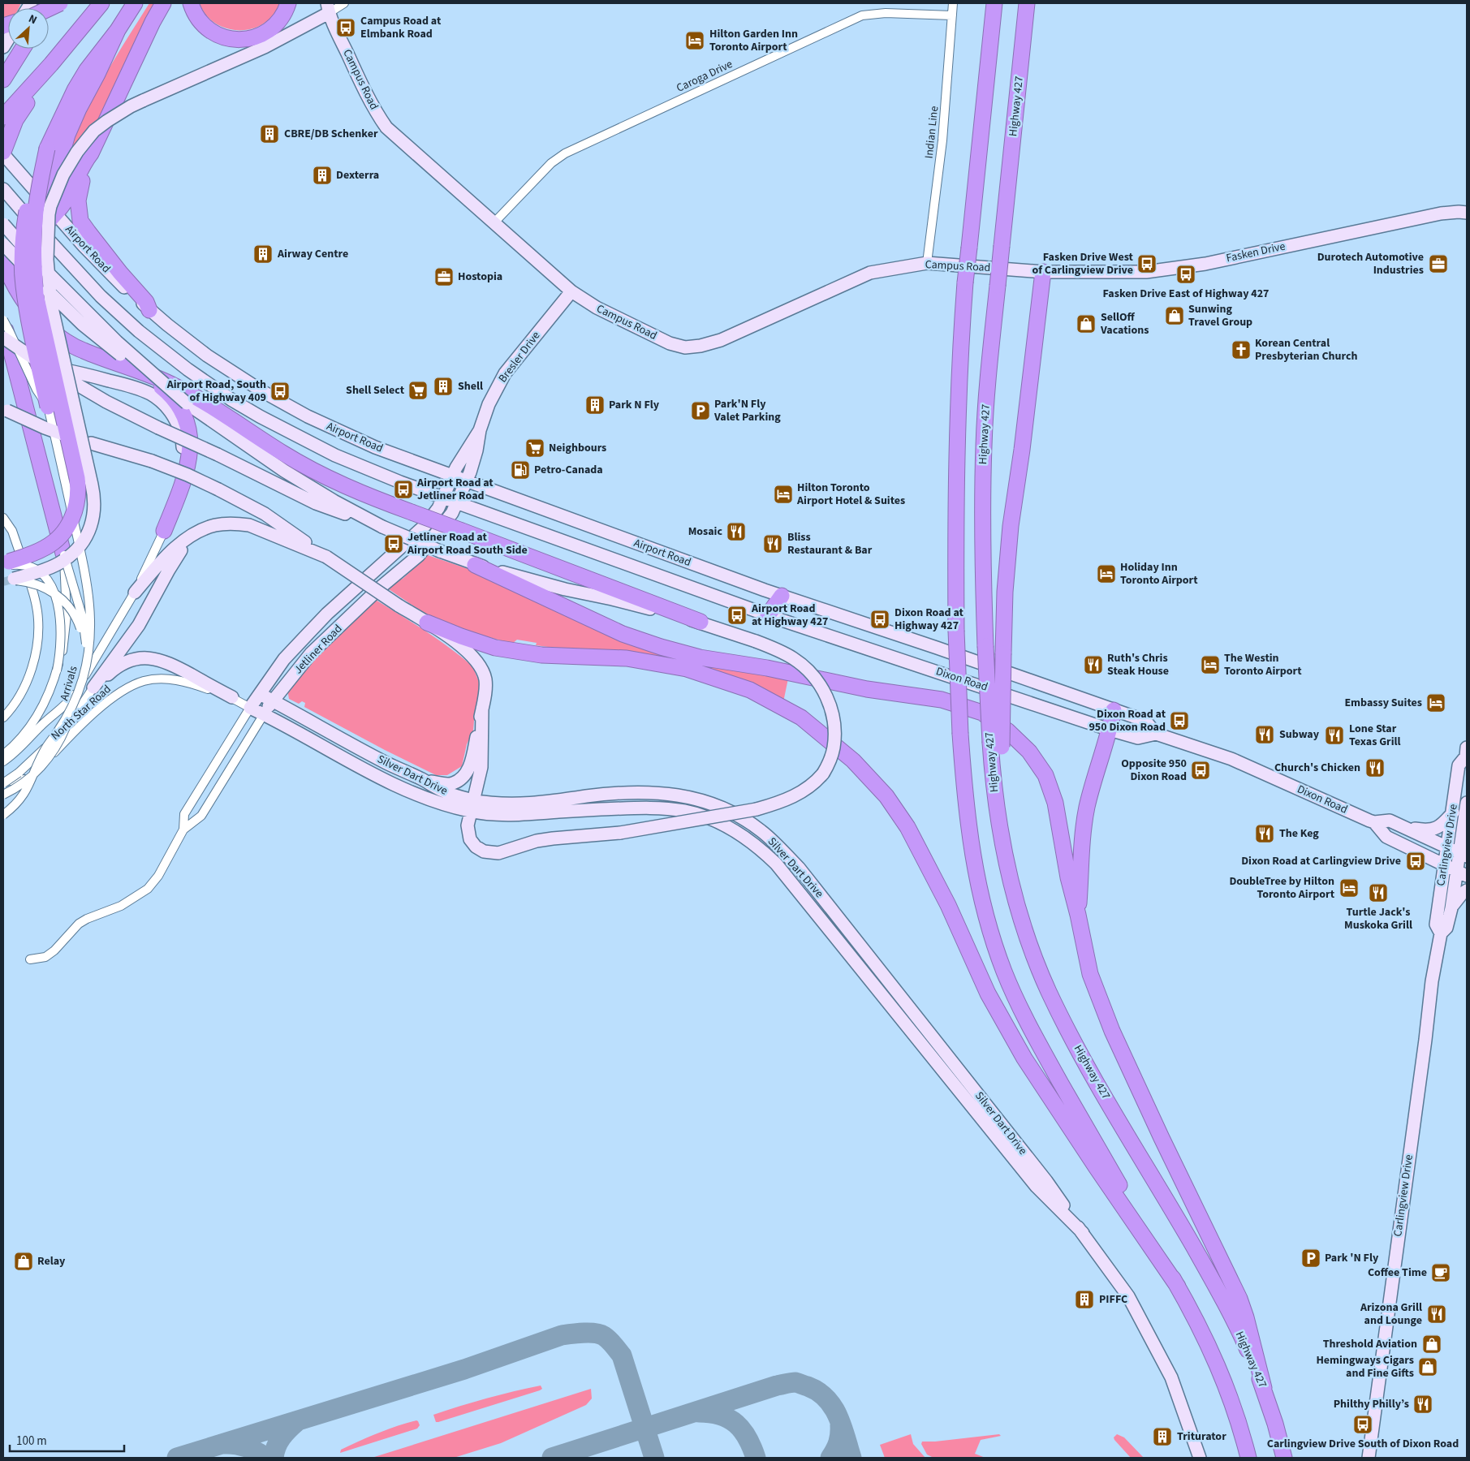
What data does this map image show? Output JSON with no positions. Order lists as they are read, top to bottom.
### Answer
{
  "streets": {
    "highway": ["Highway 427"],
    "street": [
      "Caroga Drive",
      "Campus Road",
      "Indian Line",
      "Airport Road",
      "Fasken Drive",
      "Bresler Drive",
      "Jetliner Road",
      "Dixon Road",
      "Arrivals",
      "North Star Road",
      "Silver Dart Drive",
      "Carlingview Drive"
    ]
  },
  "crossings": [
    ["Caroga Drive", "Campus Road"],
    ["Caroga Drive", "Indian Line"],
    ["Campus Road", "Indian Line"],
    ["Campus Road", "Fasken Drive"],
    ["Campus Road", "Bresler Drive"],
    ["Airport Road", "Bresler Drive"],
    ["Airport Road", "Jetliner Road"],
    ["Airport Road", "Dixon Road"],
    ["Bresler Drive", "Jetliner Road"],
    ["Jetliner Road", "North Star Road"],
    ["Jetliner Road", "Silver Dart Drive"],
    ["Dixon Road", "Carlingview Drive"],
    ["Arrivals", "North Star Road"],
    ["North Star Road", "Silver Dart Drive"]
  ],
  "places": {
    "bus stop": [
      "Campus Road at Elmbank Road",
      "Fasken Drive West of Carlingview Drive",
      "Fasken Drive East of Highway 427",
      "Airport Road, South of Highway 409",
      "Airport Road at Jetliner Road",
      "Jetliner Road at Airport Road South Side",
      "Airport Road at Highway 427",
      "Dixon Road at Highway 427",
      "Dixon Road at 950 Dixon Road",
      "Opposite 950 Dixon Road",
      "Dixon Road at Carlingview Drive",
      "Carlingview Drive South of Dixon Road"
    ],
    "hotel": [
      "Hilton Garden Inn Toronto Airport",
      "Hilton Toronto Airport Hotel & Suites",
      "Holiday Inn Toronto Airport",
      "The Westin Toronto Airport",
      "Embassy Suites",
      "DoubleTree by Hilton Toronto Airport"
    ],
    "building": [
      "CBRE/DB Schenker",
      "Dexterra",
      "Airway Centre",
      "Shell",
      "Park N Fly",
      "PIFFC",
      "Triturator"
    ],
    "office": ["Durotech Automotive Industries", "Hostopia"],
    "shop": [
      "Sunwing Travel Group",
      "SellOff Vacations",
      "Relay",
      "Threshold Aviation",
      "Hemingways Cigars and Fine Gifts"
    ],
    "church": ["Korean Central Presbyterian Church"],
    "supermarket": ["Shell Select", "Neighbours"],
    "parking": ["Park'N Fly Valet Parking", "Park 'N Fly"],
    "fuel station": ["Petro-Canada"],
    "restaurant": [
      "Mosaic",
      "Bliss Restaurant & Bar",
      "Ruth's Chris Steak House",
      "Subway",
      "Lone Star Texas Grill",
      "Church's Chicken",
      "The Keg",
      "Turtle Jack's Muskoka Grill",
      "Arizona Grill and Lounge",
      "Philthy Philly’s"
    ],
    "cafe": ["Coffee Time"]
  },
  "scale_bar": "100 m",
  "north": "top right"
}
